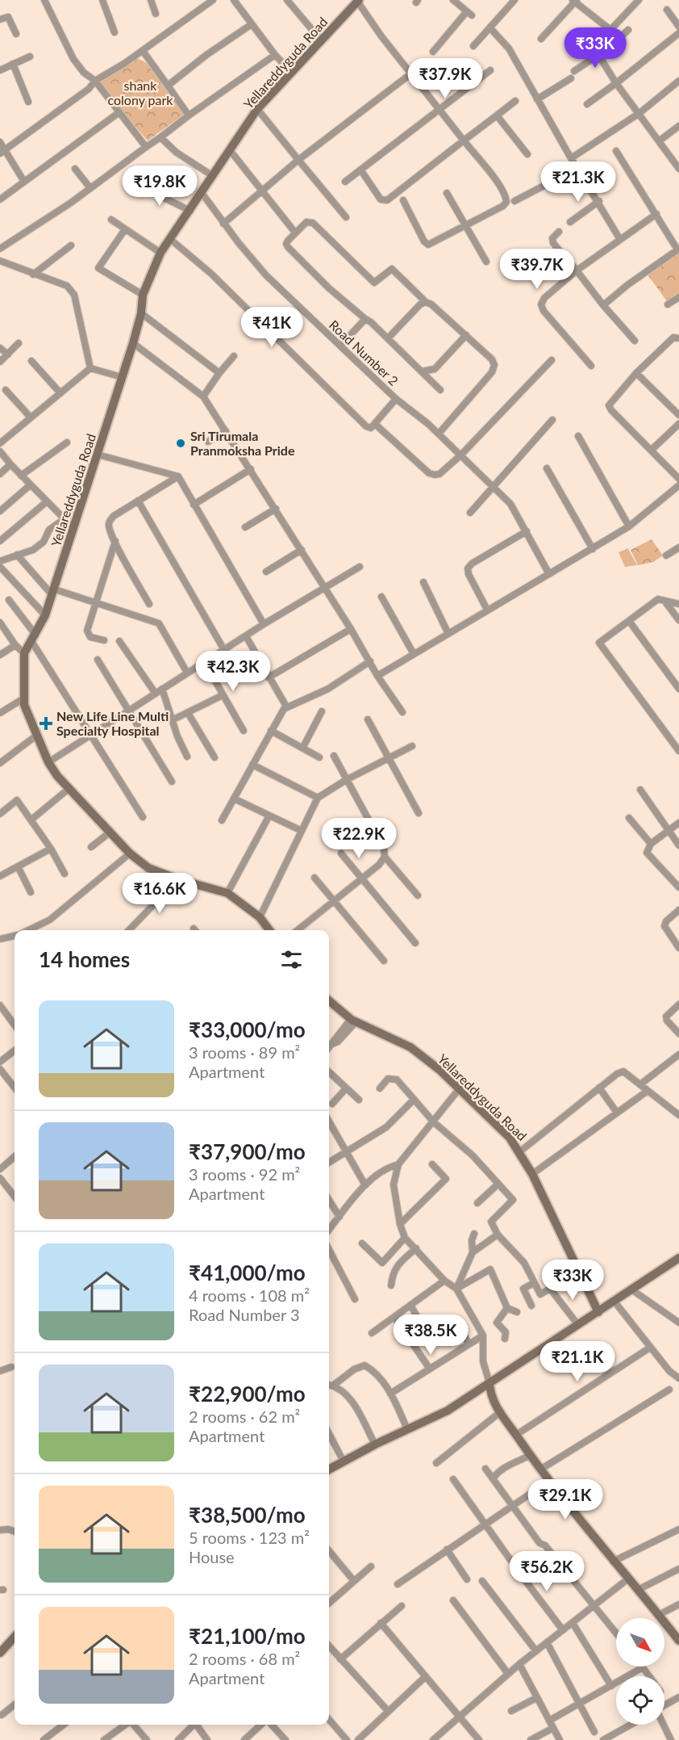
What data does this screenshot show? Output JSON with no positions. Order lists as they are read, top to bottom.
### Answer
{
  "streets": {
    "street": ["Yellareddyguda Road", "Road Number 2"]
  },
  "crossings": [
    ["Yellareddyguda Road", "Road Number 2"]
  ],
  "parks": ["shank colony park"],
  "places": {
    "other": ["Sri Tirumala Pranmoksha Pride"],
    "health": ["New Life Line Multi Specialty Hospital"]
  },
  "north": "bottom right",
  "page": {
    "price": [
      "₹33K",
      "₹37.9K",
      "₹21.3K",
      "₹19.8K",
      "₹39.7K",
      "₹41K",
      "₹42.3K",
      "₹22.9K",
      "₹16.6K",
      "₹33K",
      "₹38.5K",
      "₹21.1K",
      "₹29.1K",
      "₹56.2K"
    ],
    "heading": "14 homes",
    "list": [
      {
        "name": "₹33,000/mo",
        "note": "3 rooms · 89 m² · Apartment"
      },
      {
        "name": "₹37,900/mo",
        "note": "3 rooms · 92 m² · Apartment"
      },
      {
        "name": "₹41,000/mo",
        "note": "4 rooms · 108 m² · Road Number 3"
      },
      {
        "name": "₹22,900/mo",
        "note": "2 rooms · 62 m² · Apartment"
      },
      {
        "name": "₹38,500/mo",
        "note": "5 rooms · 123 m² · House"
      },
      {
        "name": "₹21,100/mo",
        "note": "2 rooms · 68 m² · Apartment"
      }
    ]
  }
}
